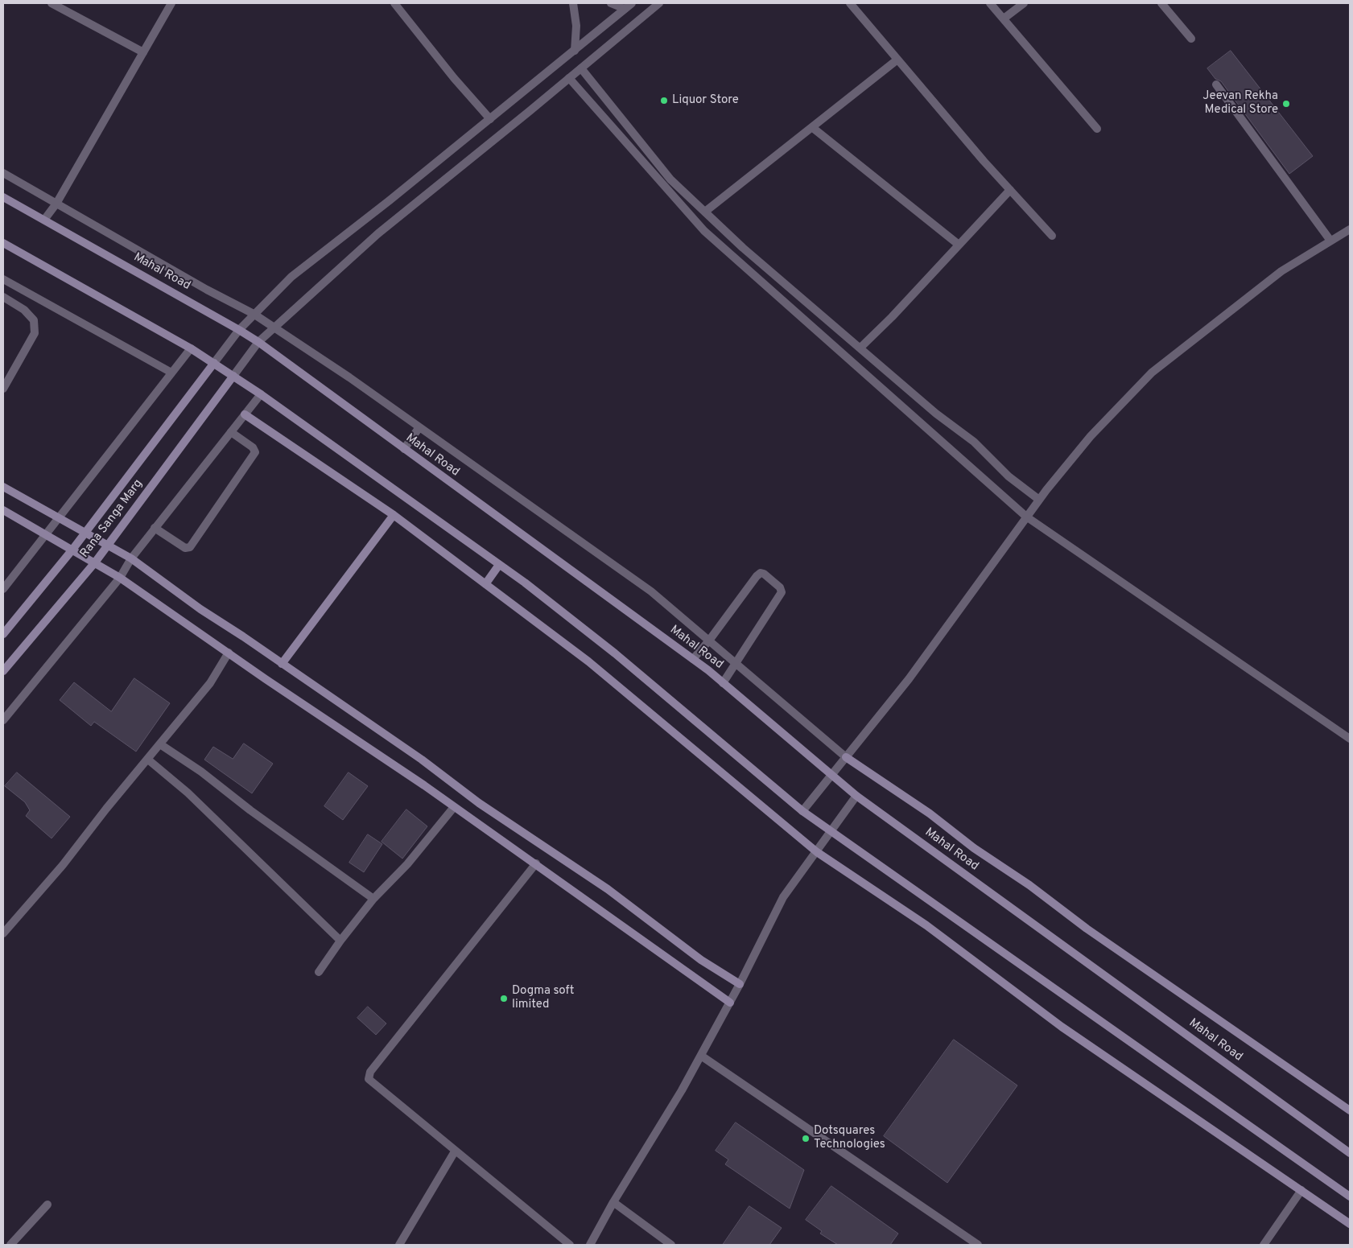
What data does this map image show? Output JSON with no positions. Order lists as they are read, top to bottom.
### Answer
{
  "streets": {
    "main road": ["Mahal Road", "Rana Sanga Marg"]
  },
  "places": [
    "Liquor Store",
    "Jeevan Rekha Medical Store",
    "Dogma soft limited",
    "Dotsquares Technologies"
  ]
}
